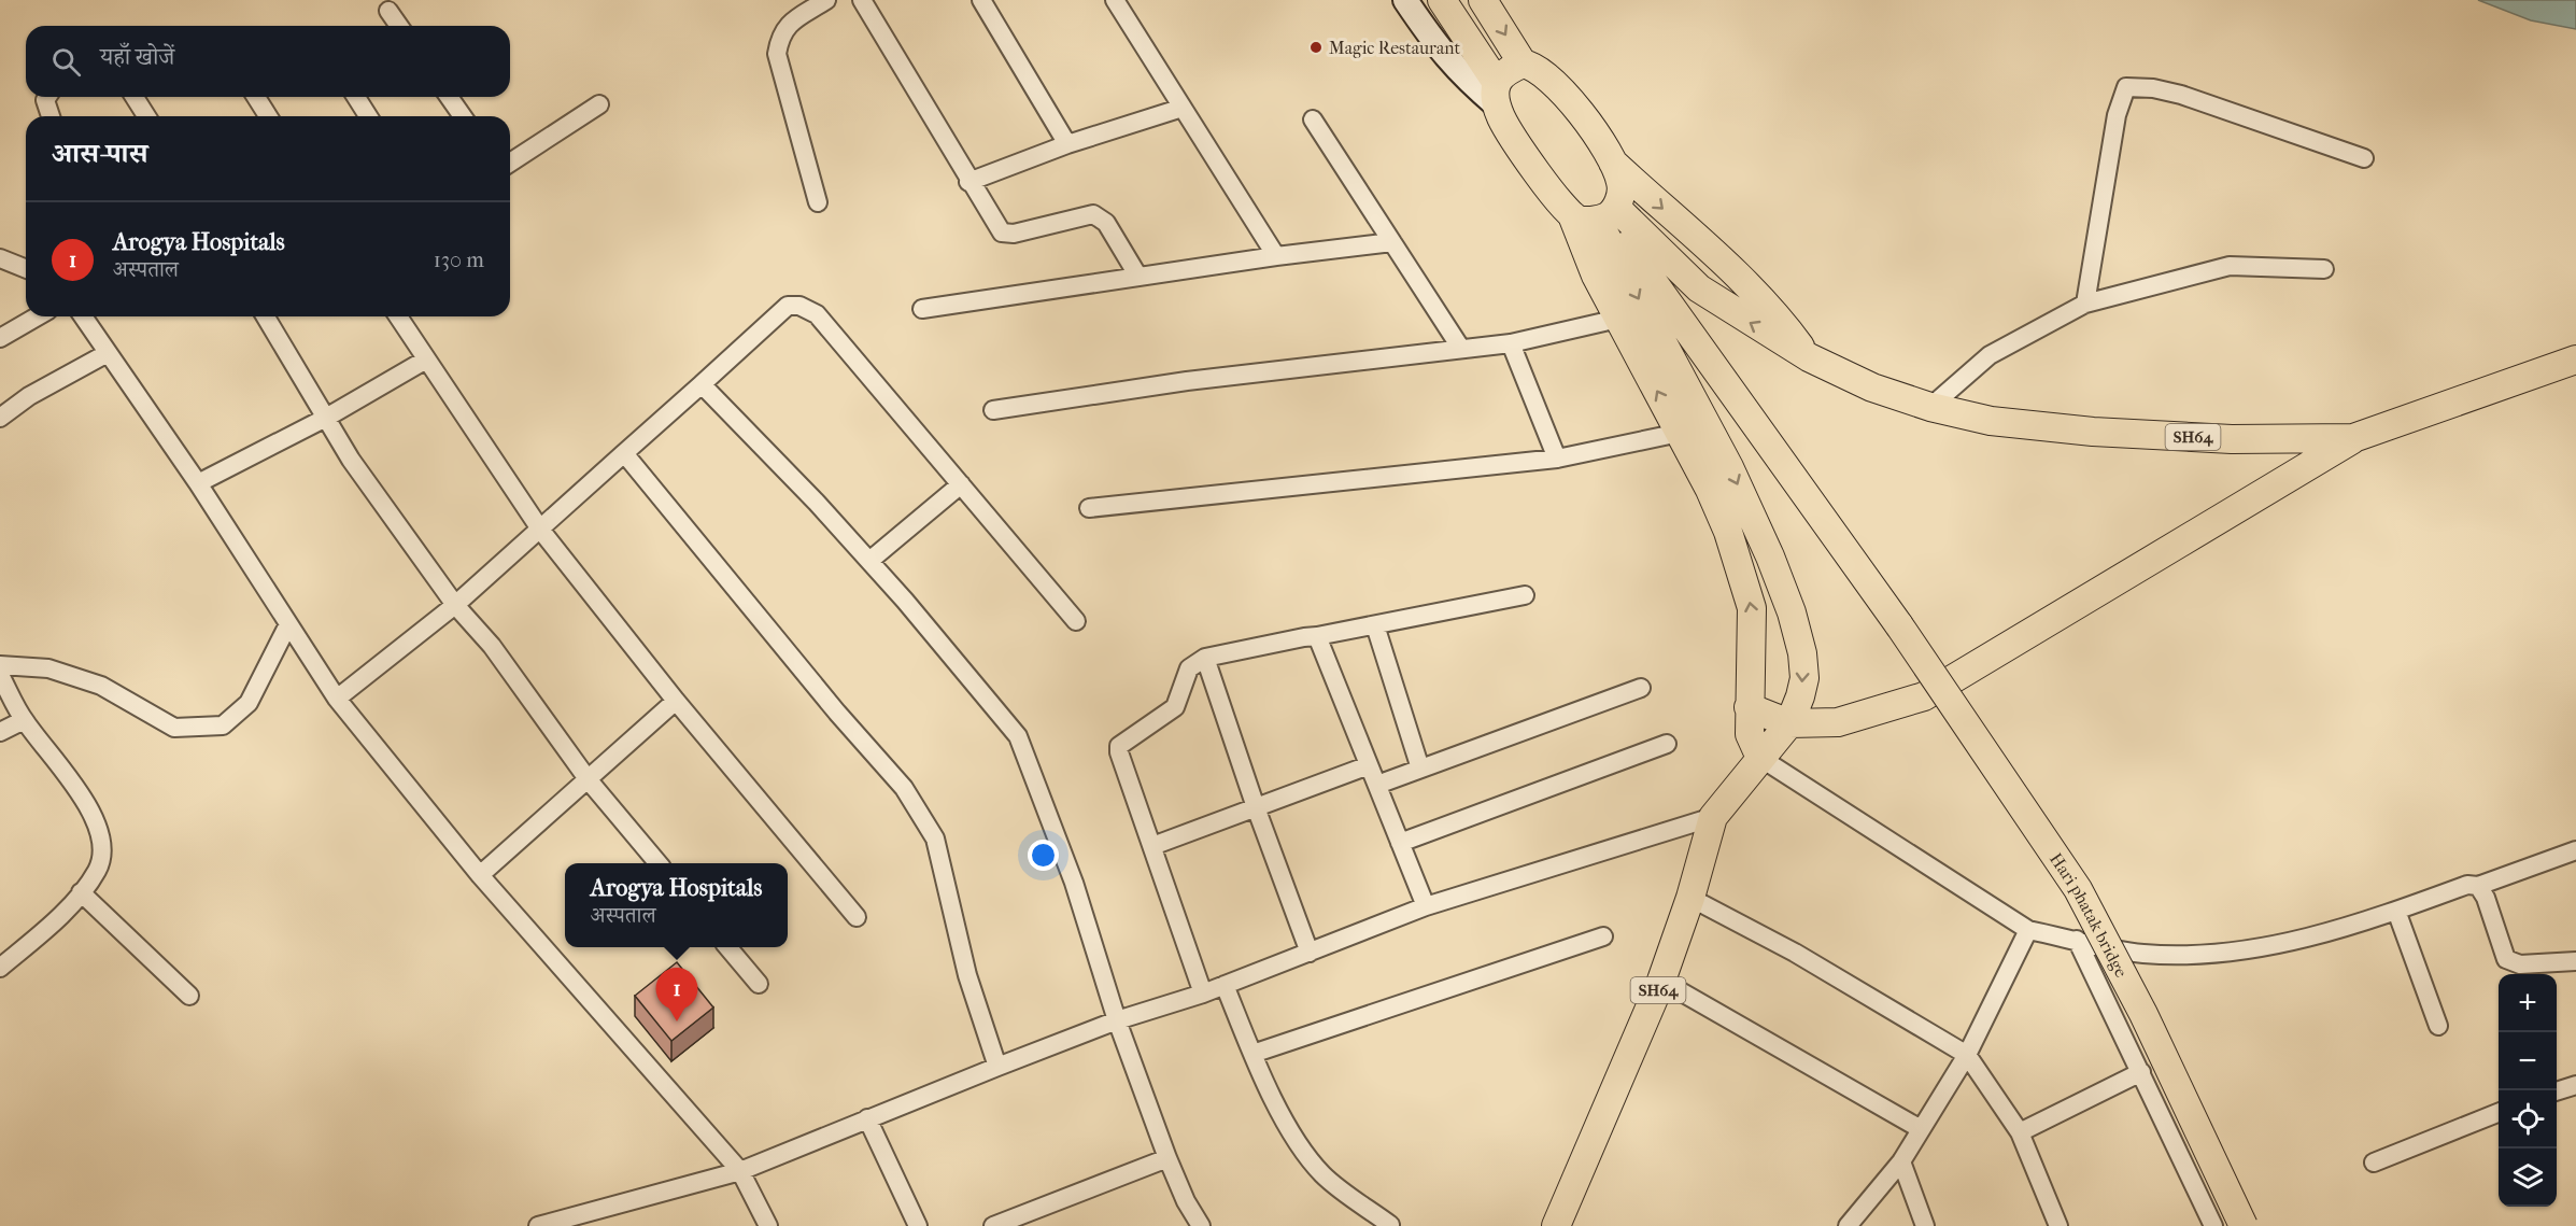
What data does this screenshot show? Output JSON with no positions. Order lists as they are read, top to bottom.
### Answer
{
  "streets": {
    "main road": ["SH64", "Hari phatak bridge"]
  },
  "crossings": [
    ["SH64", "Hari phatak bridge"]
  ],
  "places": ["Magic Restaurant"],
  "page": {
    "search": "यहाँ खोजें",
    "heading": "आस-पास",
    "list": [
      {
        "mark": "1",
        "name": "Arogya Hospitals",
        "note": "अस्पताल",
        "value": "130 m"
      }
    ],
    "popup": ["Arogya Hospitals", "अस्पताल"],
    "pins": "1",
    "map_buttons": ["+", "−"]
  }
}
